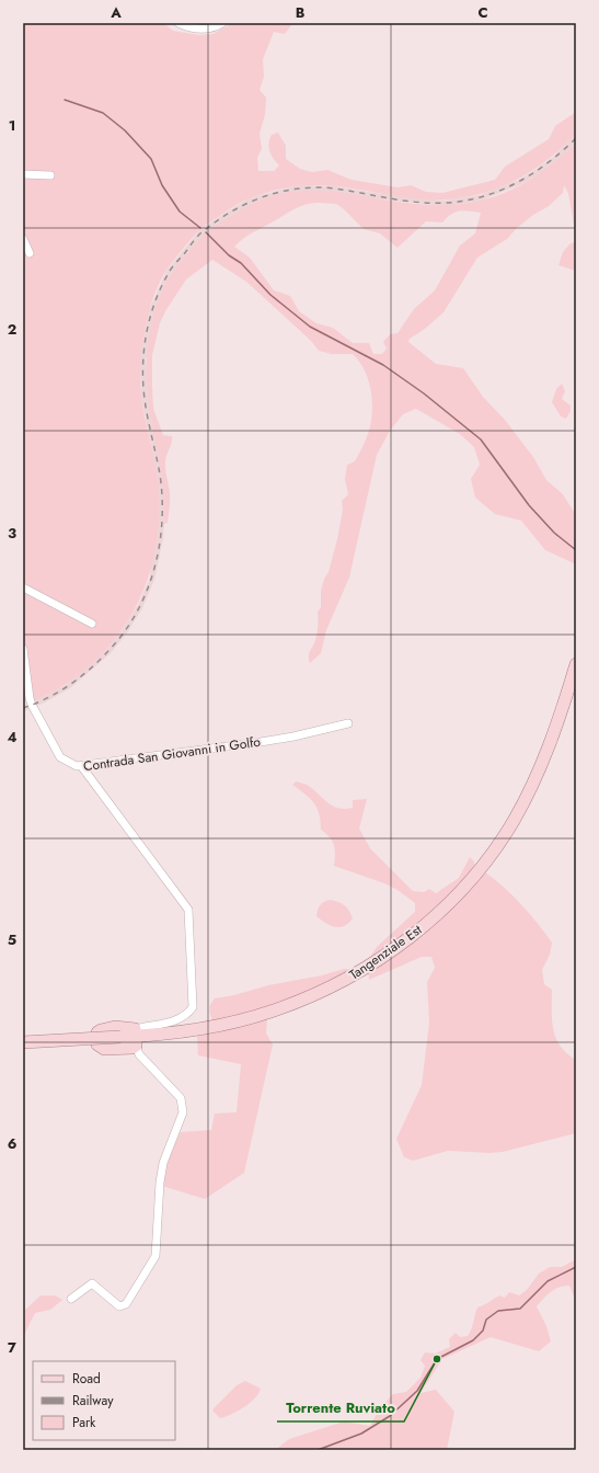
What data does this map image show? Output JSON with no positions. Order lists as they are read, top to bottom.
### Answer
{
  "streets": {
    "main road": ["Tangenziale Est"],
    "street": ["Contrada San Giovanni in Golfo"]
  },
  "places": ["Torrente Ruviato"],
  "legend": ["Road", "Railway", "Park"],
  "grid": {
    "columns": ["A", "B", "C"],
    "rows": [
      "1",
      "2",
      "3",
      "4",
      "5",
      "6",
      "7"
    ]
  }
}
